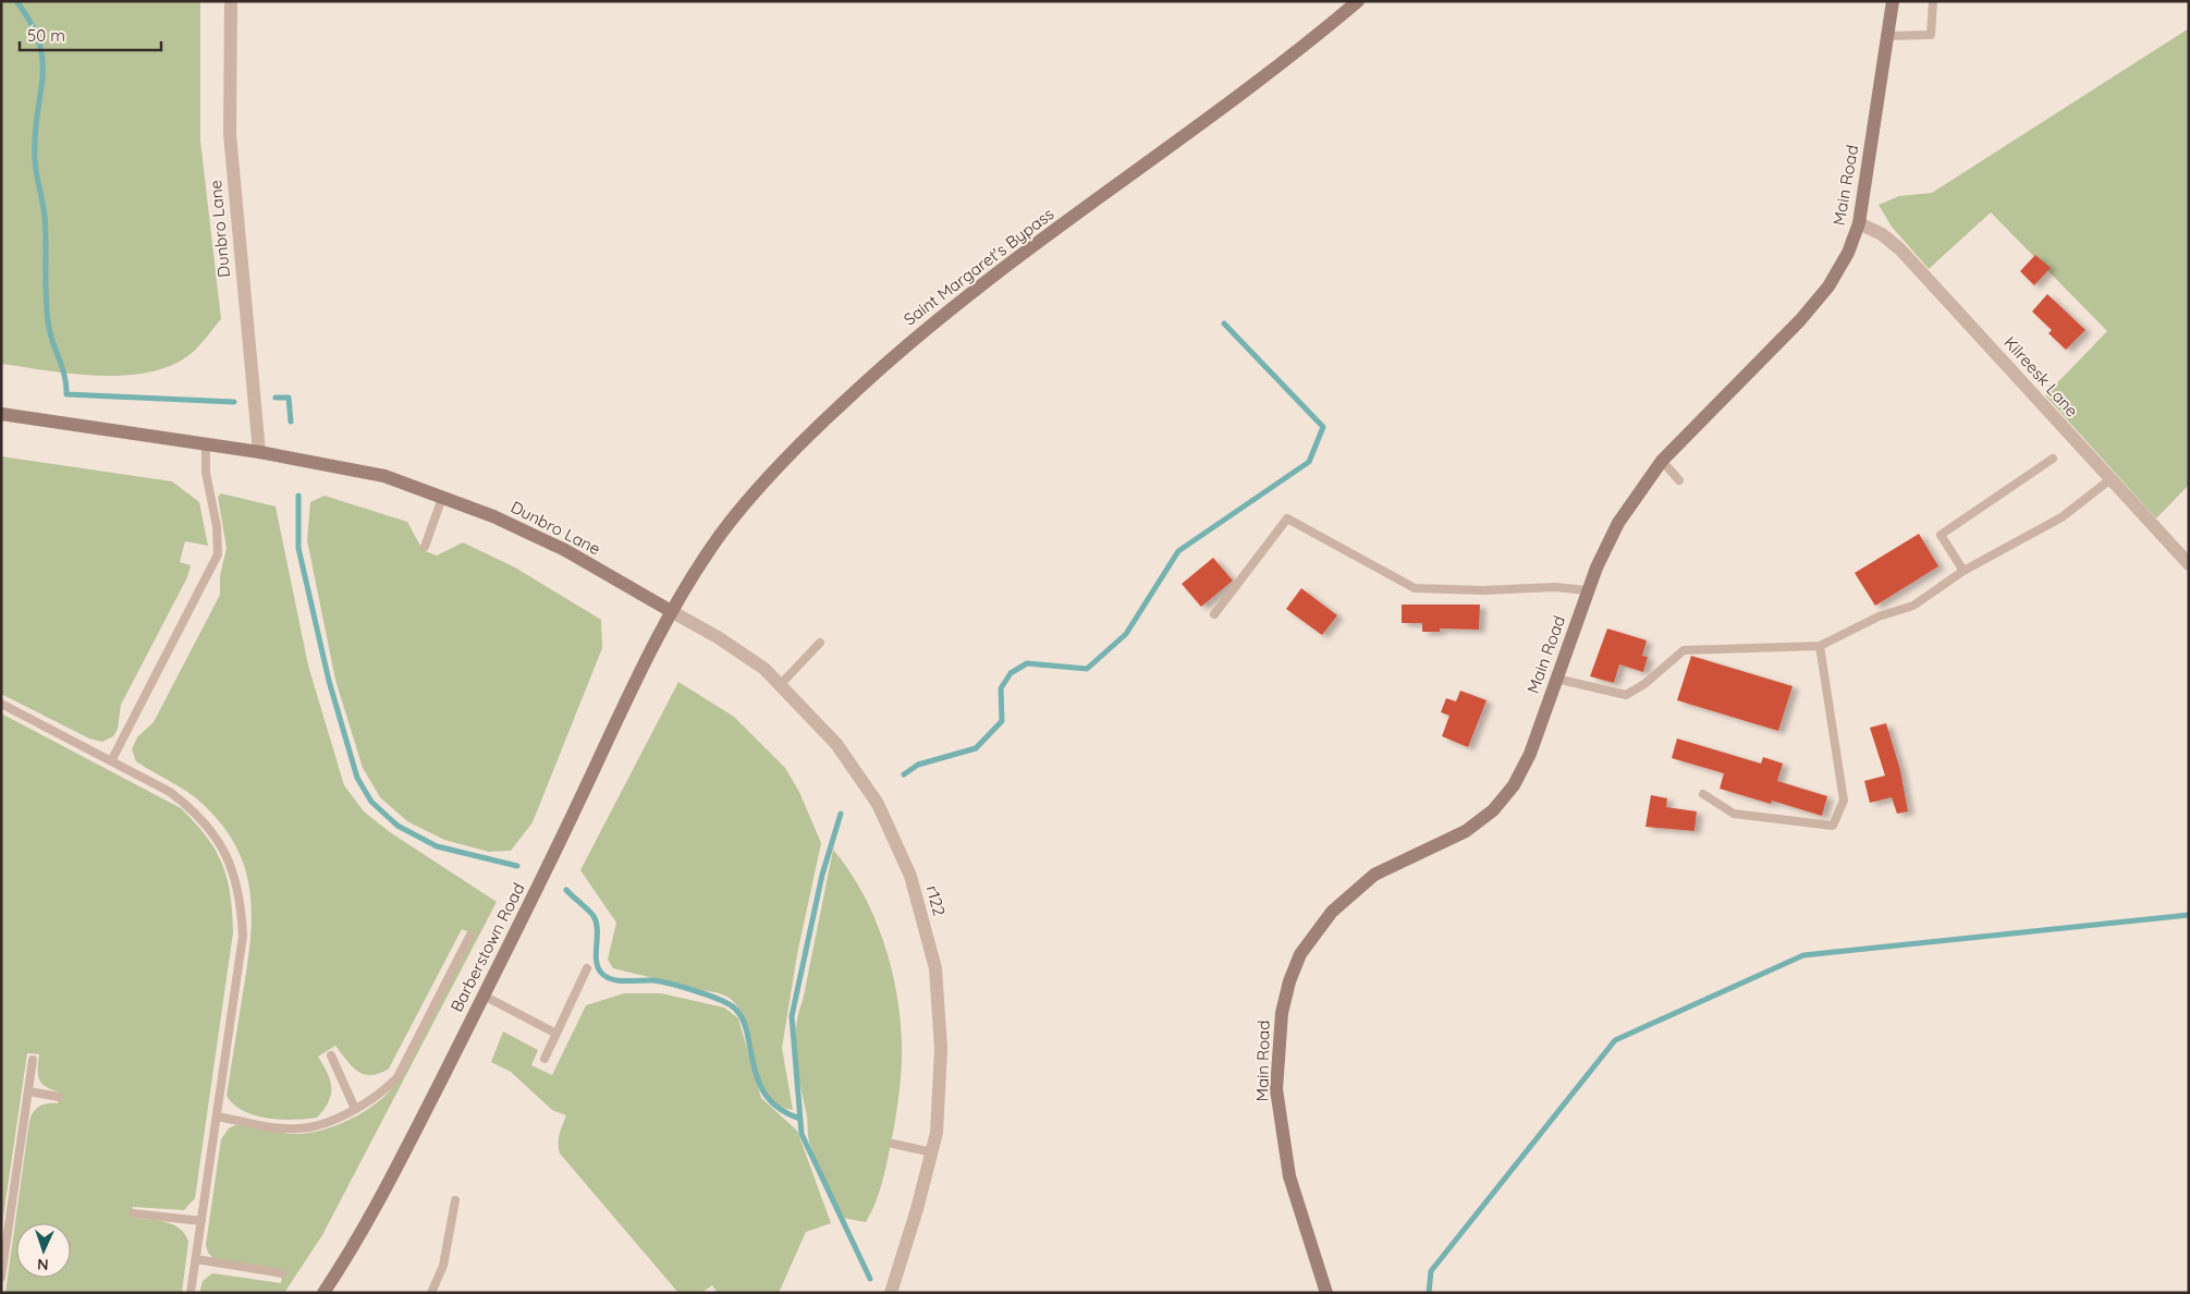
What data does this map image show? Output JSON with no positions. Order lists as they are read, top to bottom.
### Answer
{
  "streets": {
    "main road": [
      "Main Road",
      "Dunbro Lane",
      "Saint Margaret's Bypass",
      "Barberstown Road"
    ],
    "street": ["Kilreesk Lane", "r122"]
  },
  "crossings": [
    ["Main Road", "Kilreesk Lane"],
    ["Dunbro Lane", "Saint Margaret's Bypass"],
    ["Dunbro Lane", "r122"],
    ["Dunbro Lane", "Barberstown Road"],
    ["Saint Margaret's Bypass", "r122"],
    ["Saint Margaret's Bypass", "Barberstown Road"],
    ["r122", "Barberstown Road"]
  ],
  "scale_bar": "50 m",
  "north": "bottom"
}
